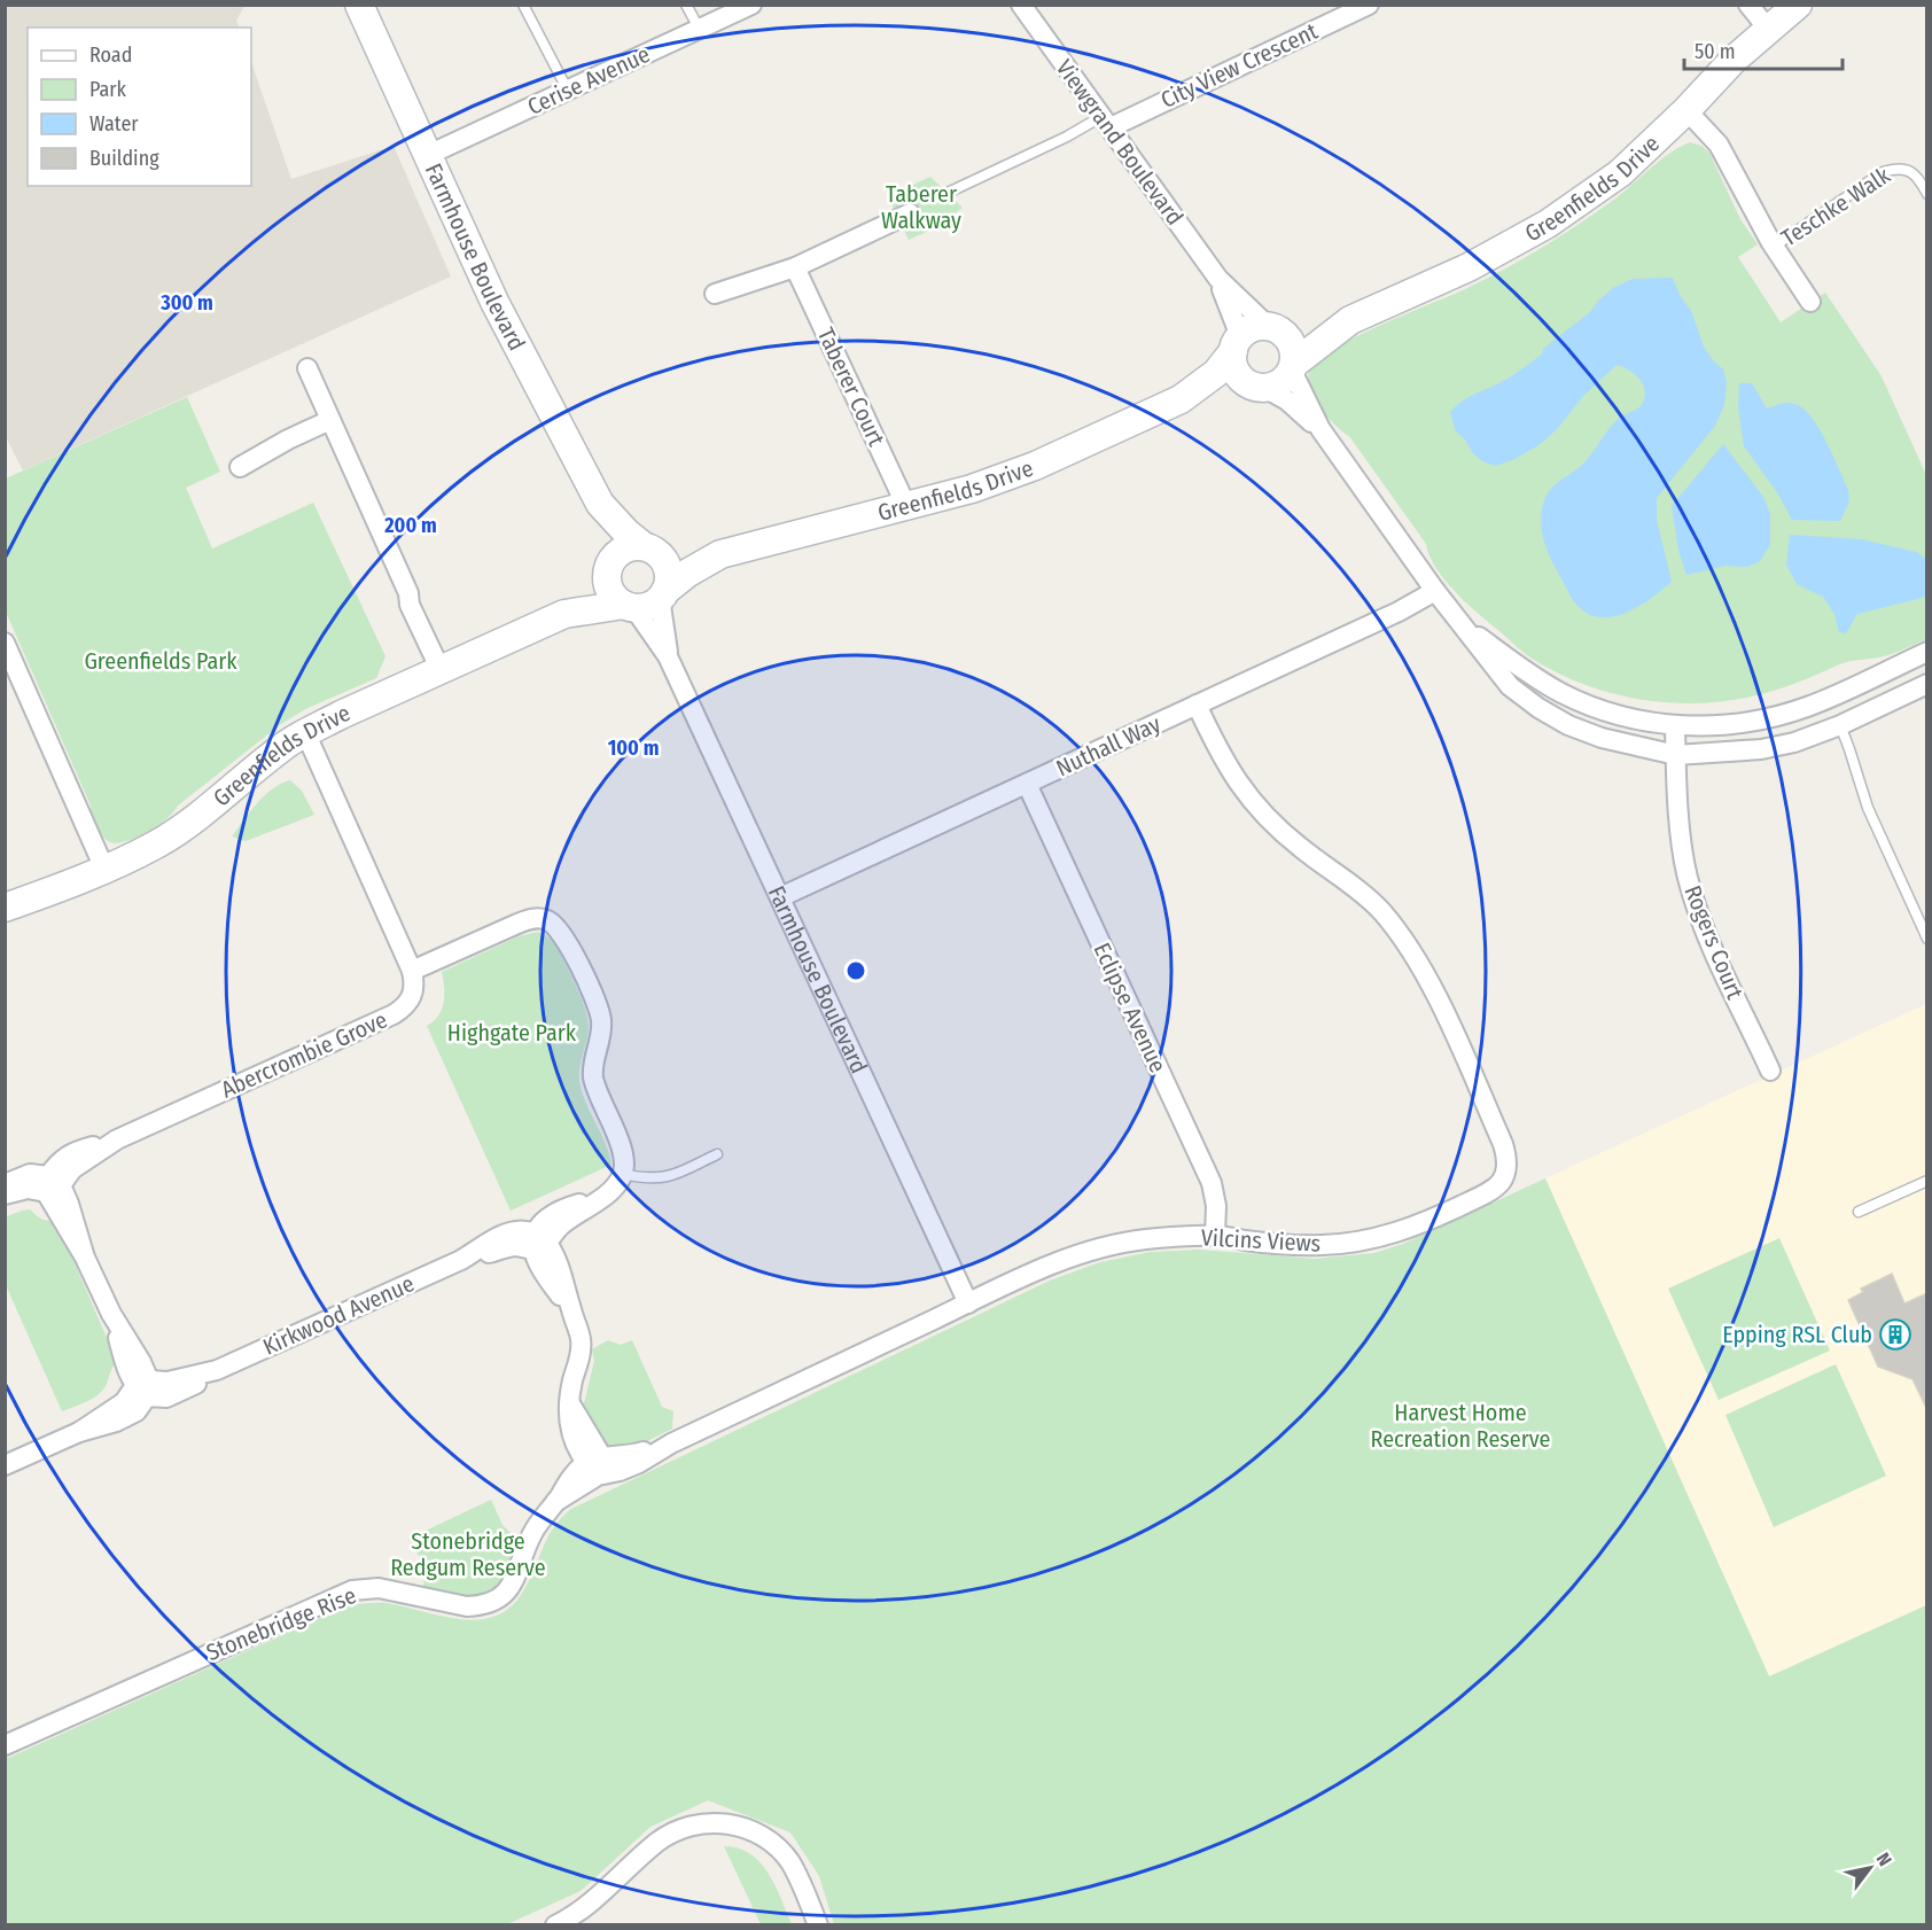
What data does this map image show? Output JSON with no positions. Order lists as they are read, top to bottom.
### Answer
{
  "streets": {
    "street": [
      "City View Crescent",
      "Cerise Avenue",
      "Viewgrand Boulevard",
      "Greenfields Drive",
      "Teschke Walk",
      "Farmhouse Boulevard",
      "Taberer Court",
      "Nuthall Way",
      "Rogers Court",
      "Eclipse Avenue",
      "Abercrombie Grove",
      "Vilcins Views",
      "Kirkwood Avenue",
      "Stonebridge Rise"
    ]
  },
  "crossings": [
    ["City View Crescent", "Viewgrand Boulevard"],
    ["Cerise Avenue", "Farmhouse Boulevard"],
    ["Viewgrand Boulevard", "Greenfields Drive"],
    ["Greenfields Drive", "Teschke Walk"],
    ["Greenfields Drive", "Farmhouse Boulevard"],
    ["Greenfields Drive", "Taberer Court"],
    ["Farmhouse Boulevard", "Nuthall Way"],
    ["Farmhouse Boulevard", "Vilcins Views"],
    ["Nuthall Way", "Eclipse Avenue"],
    ["Nuthall Way", "Vilcins Views"],
    ["Eclipse Avenue", "Vilcins Views"],
    ["Vilcins Views", "Stonebridge Rise"]
  ],
  "parks": [
    "Taberer Walkway",
    "Greenfields Park",
    "Highgate Park",
    "Harvest Home Recreation Reserve",
    "Stonebridge Redgum Reserve"
  ],
  "places": {
    "building": ["Epping RSL Club"]
  },
  "legend": [
    "Road",
    "Park",
    "Water",
    "Building"
  ],
  "scale_bar": "50 m",
  "north": "top right",
  "rings": ["300 m", "200 m", "100 m"]
}
